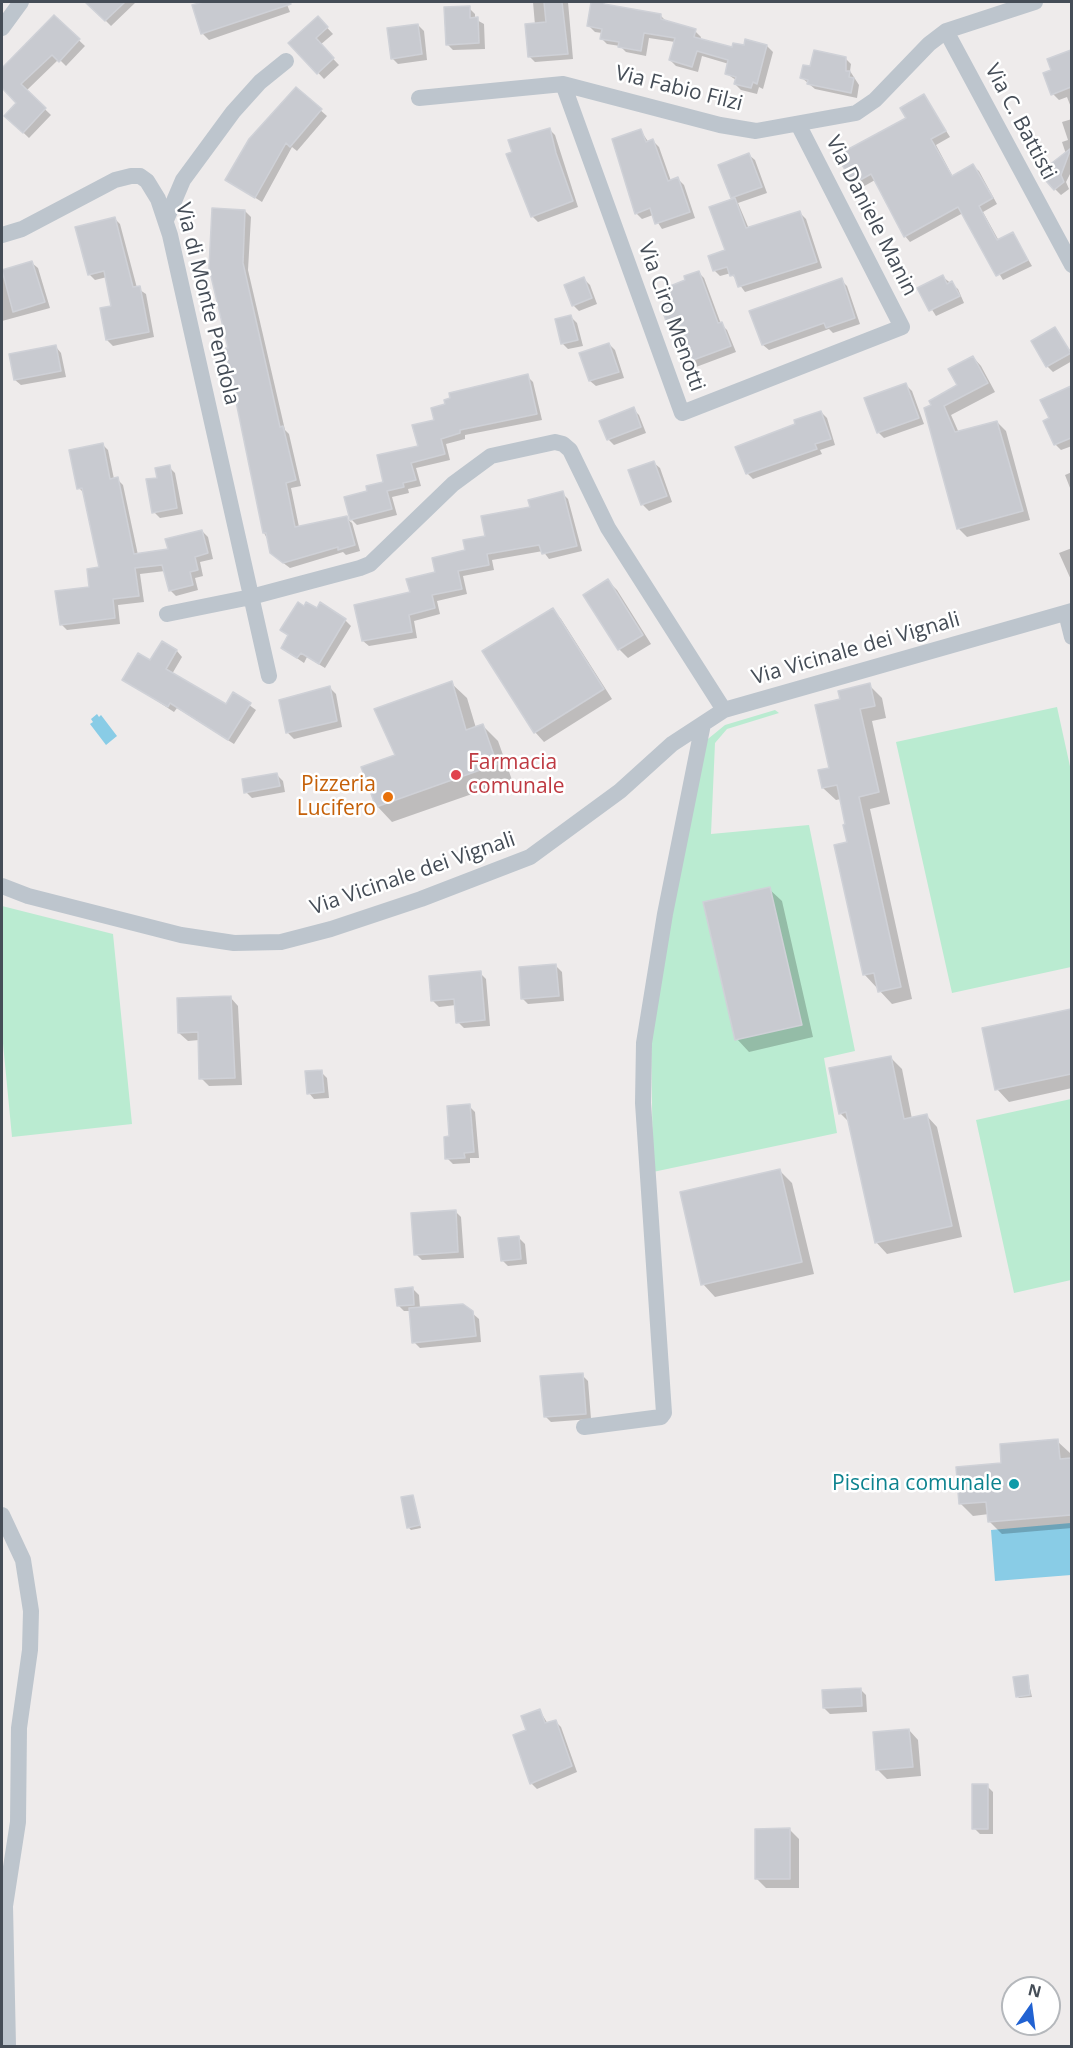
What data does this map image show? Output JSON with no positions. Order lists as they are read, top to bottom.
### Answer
{
  "streets": {
    "street": [
      "Via Fabio Filzi",
      "Via C. Battisti",
      "Via Daniele Manin",
      "Via di Monte Pendola",
      "Via Ciro Menotti",
      "Via Vicinale dei Vignali"
    ]
  },
  "crossings": [
    ["Via Fabio Filzi", "Via C. Battisti"],
    ["Via Fabio Filzi", "Via Daniele Manin"],
    ["Via Fabio Filzi", "Via Ciro Menotti"],
    ["Via Daniele Manin", "Via Ciro Menotti"]
  ],
  "places": ["Farmacia comunale", "Pizzeria Lucifero", "Piscina comunale"],
  "north": "top"
}
